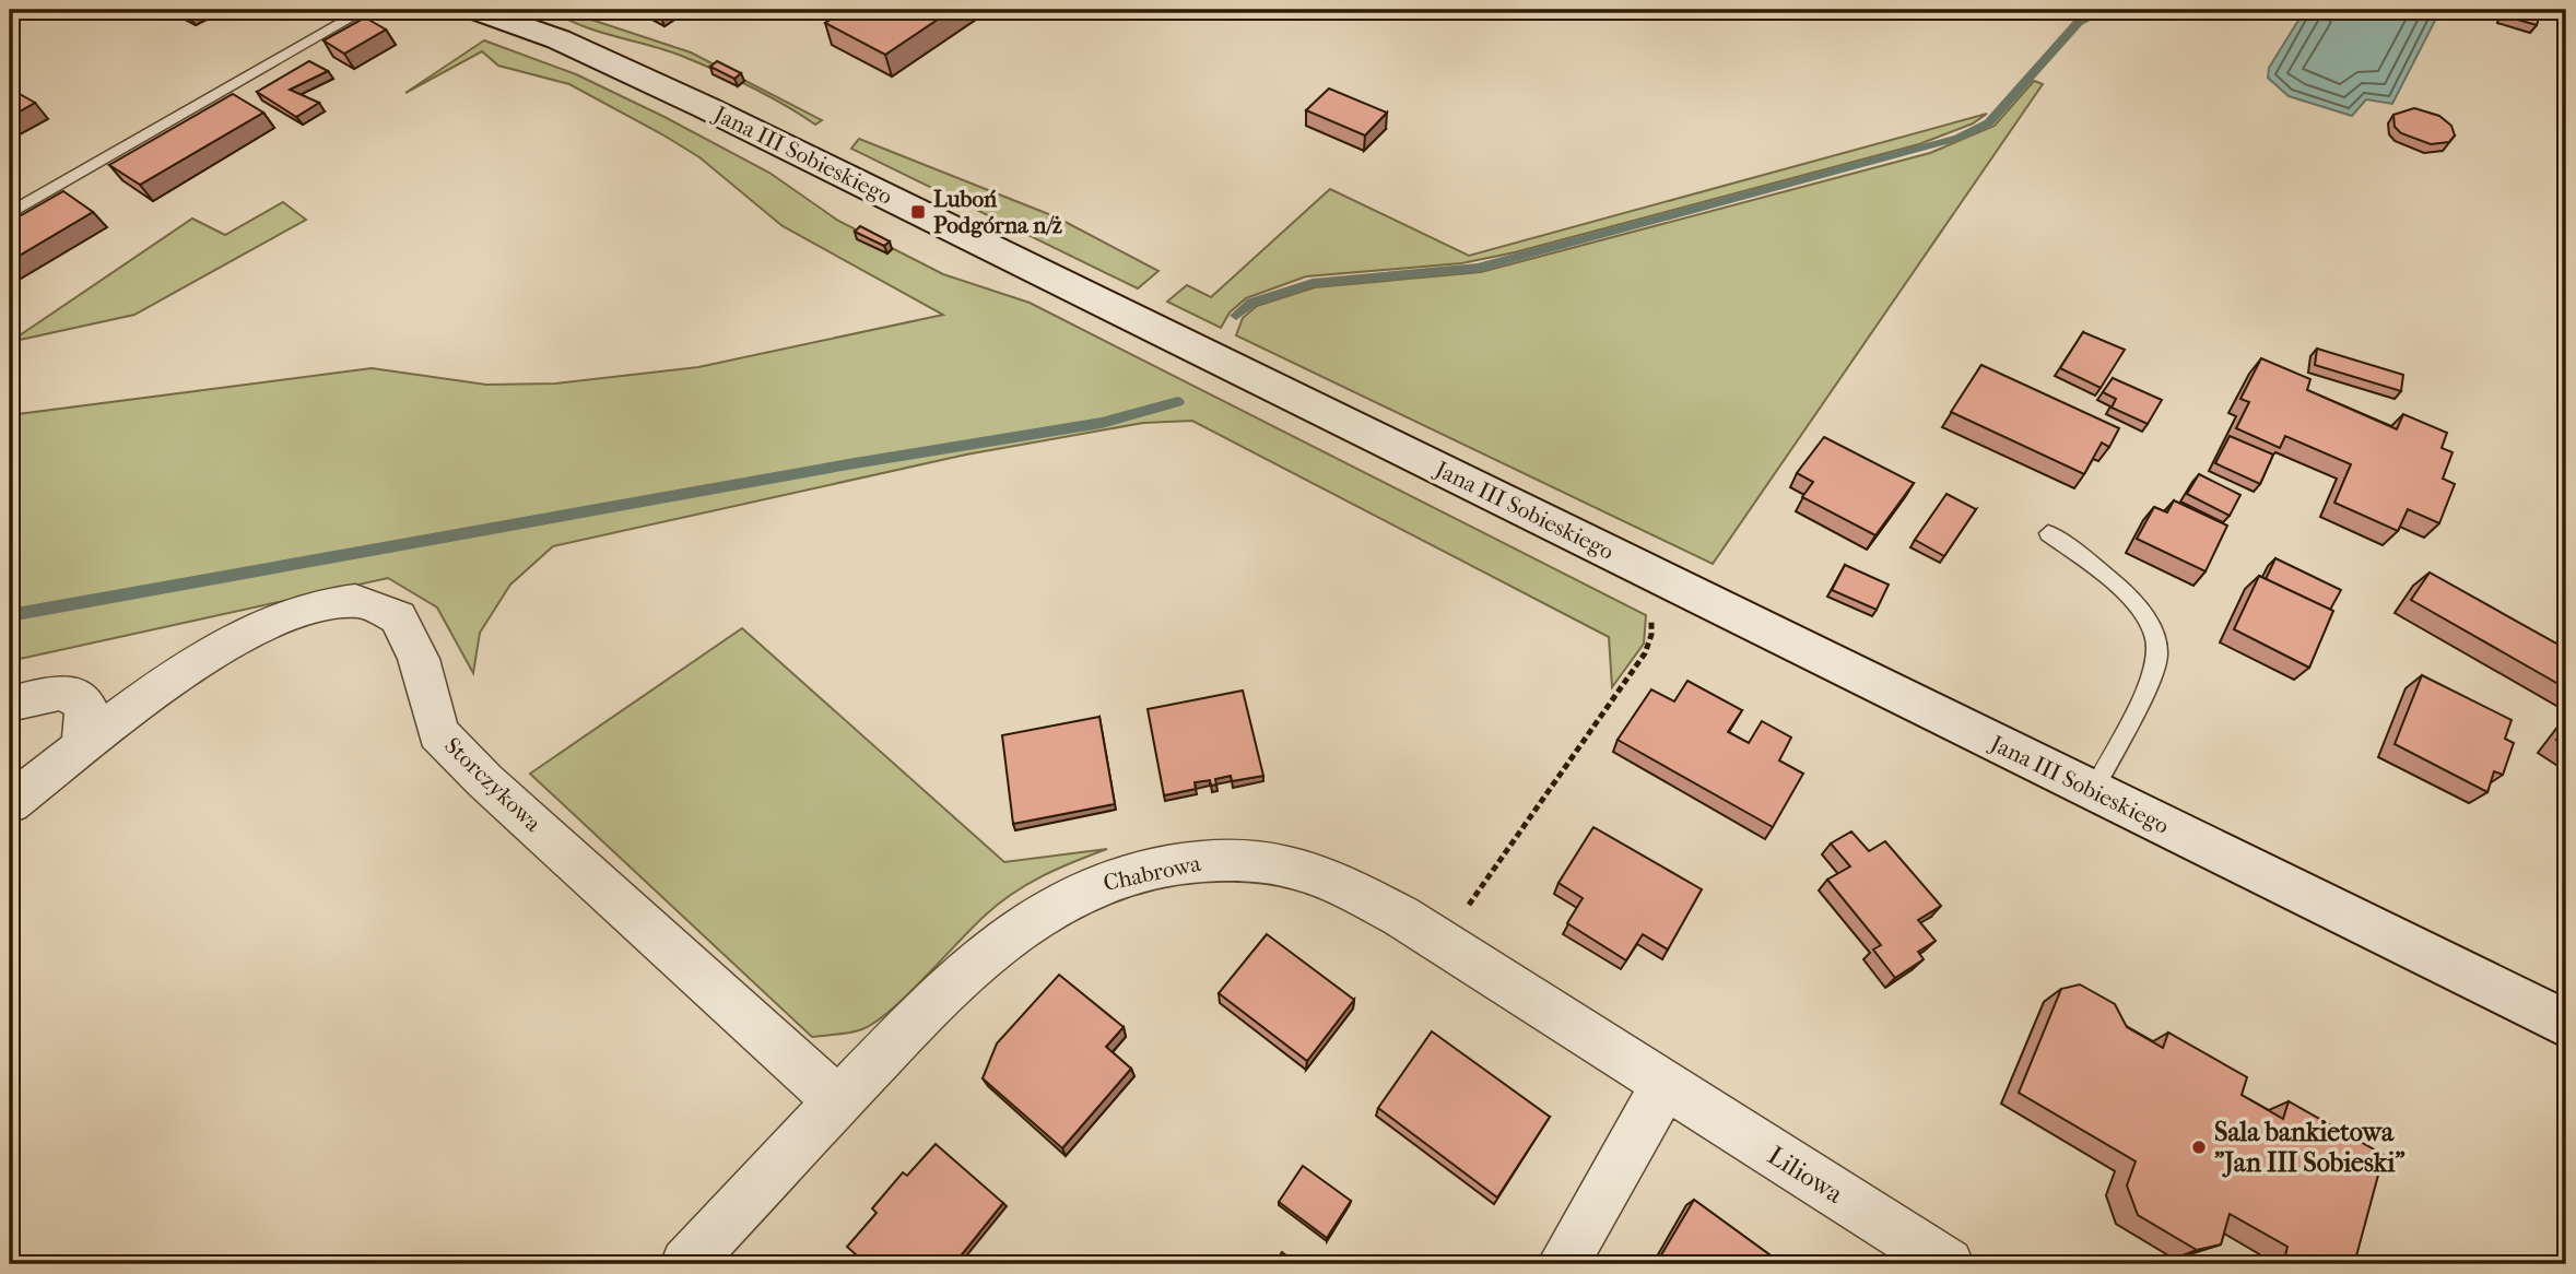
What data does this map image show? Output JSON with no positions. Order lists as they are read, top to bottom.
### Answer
{
  "streets": {
    "street": [
      "Jana III Sobieskiego",
      "Storczykowa",
      "Chabrowa",
      "Liliowa"
    ]
  },
  "crossings": [
    ["Storczykowa", "Chabrowa"],
    ["Chabrowa", "Liliowa"]
  ],
  "places": {
    "transit": ["Luboń Podgórna n/ż"],
    "other": ["Sala bankietowa \"Jan III Sobieski\""]
  }
}
